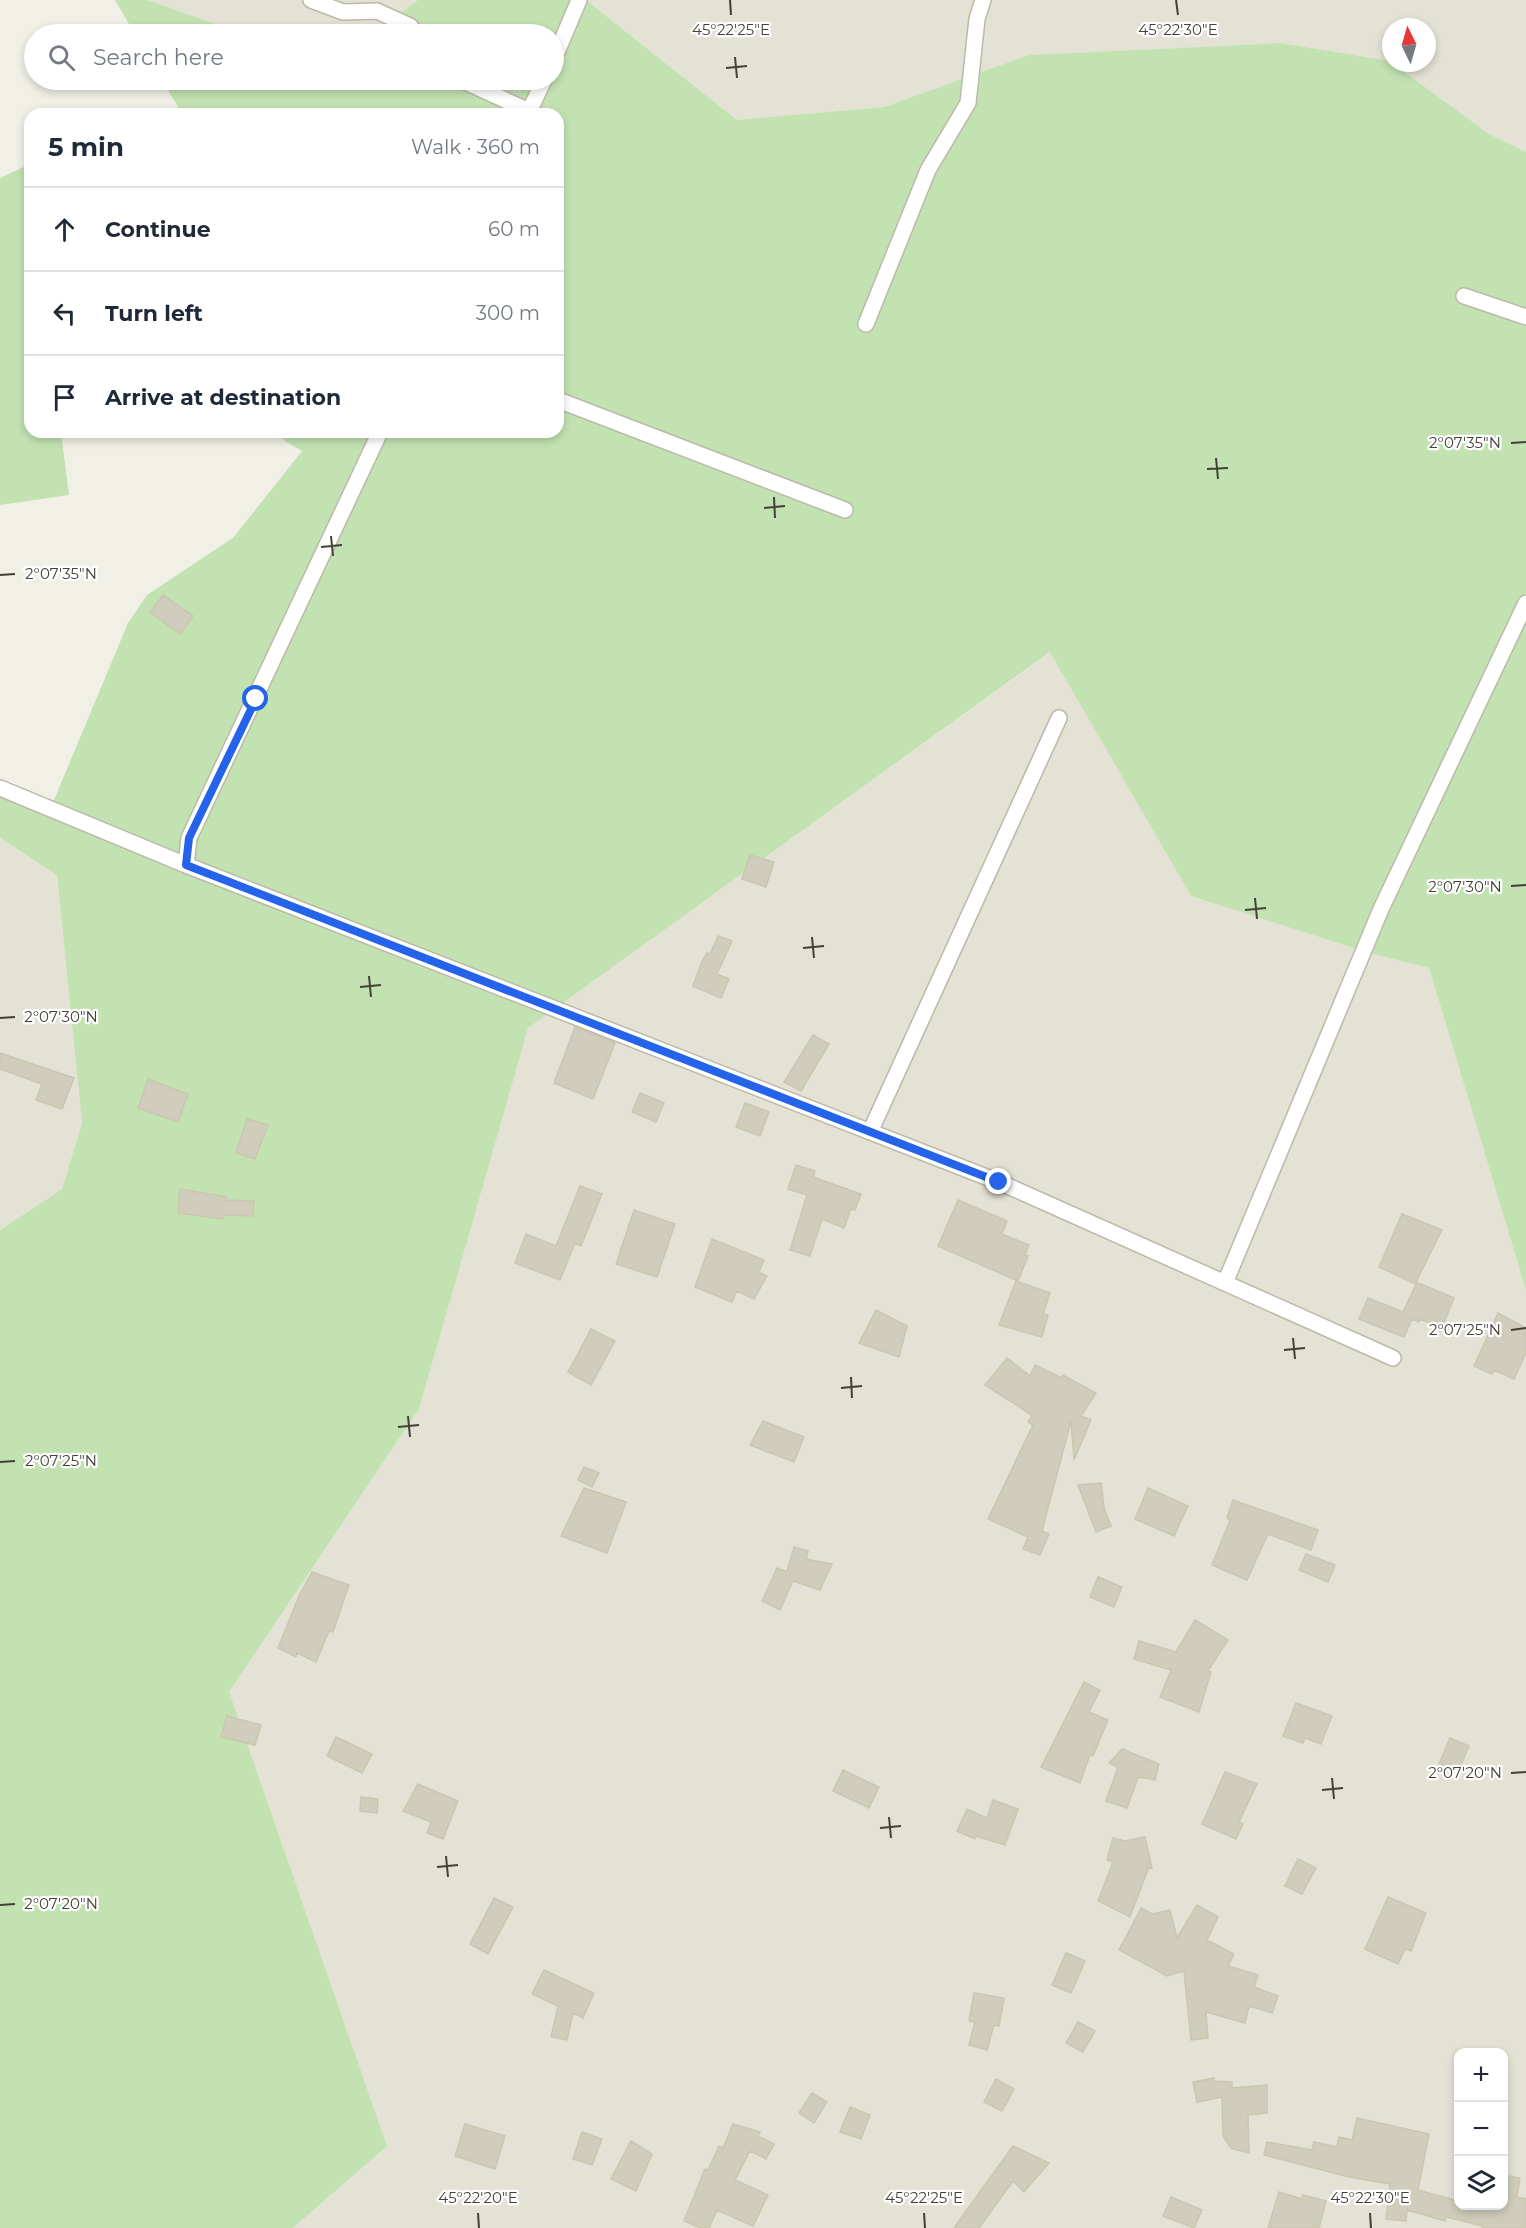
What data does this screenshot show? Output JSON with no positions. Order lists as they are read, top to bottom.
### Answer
{
  "north": "top",
  "page": {
    "search": "Search here",
    "heading": ["5 min", "Walk · 360 m"],
    "list": [
      ["Continue", "60 m"],
      ["Turn left", "300 m"],
      "Arrive at destination"
    ],
    "map_buttons": ["+", "−"]
  },
  "coordinates": [
    "45°22'25\"E",
    "45°22'30\"E",
    "2°07'35\"N",
    "2°07'30\"N",
    "2°07'25\"N",
    "2°07'20\"N",
    "45°22'20\"E"
  ]
}
